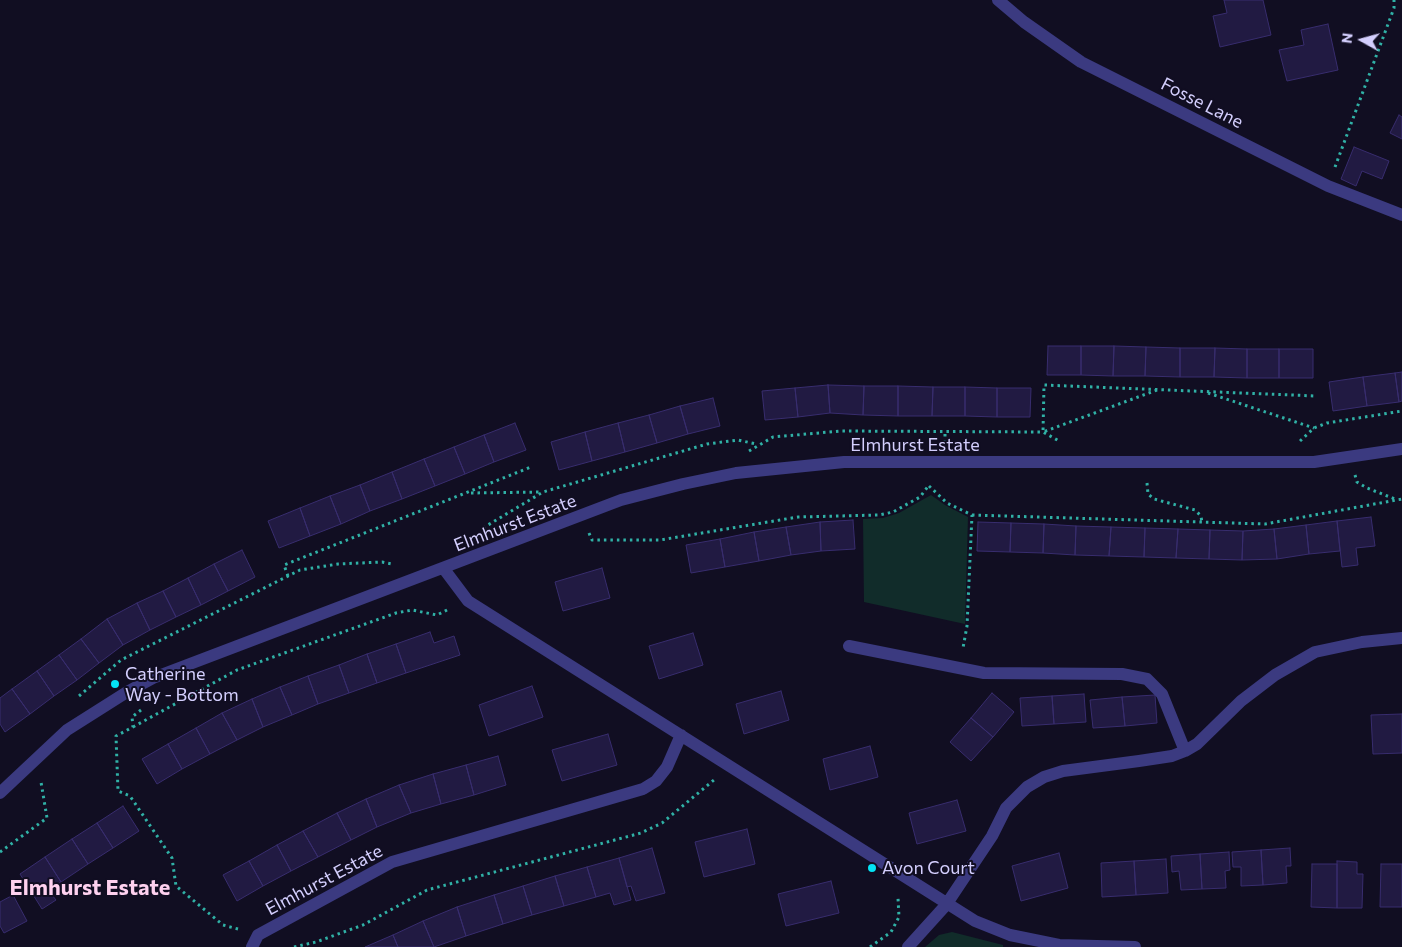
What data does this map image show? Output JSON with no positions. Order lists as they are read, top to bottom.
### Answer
{
  "streets": {
    "street": ["Fosse Lane", "Elmhurst Estate"]
  },
  "districts": ["Elmhurst Estate"],
  "places": ["Catherine Way - Bottom", "Avon Court"],
  "north": "left"
}
